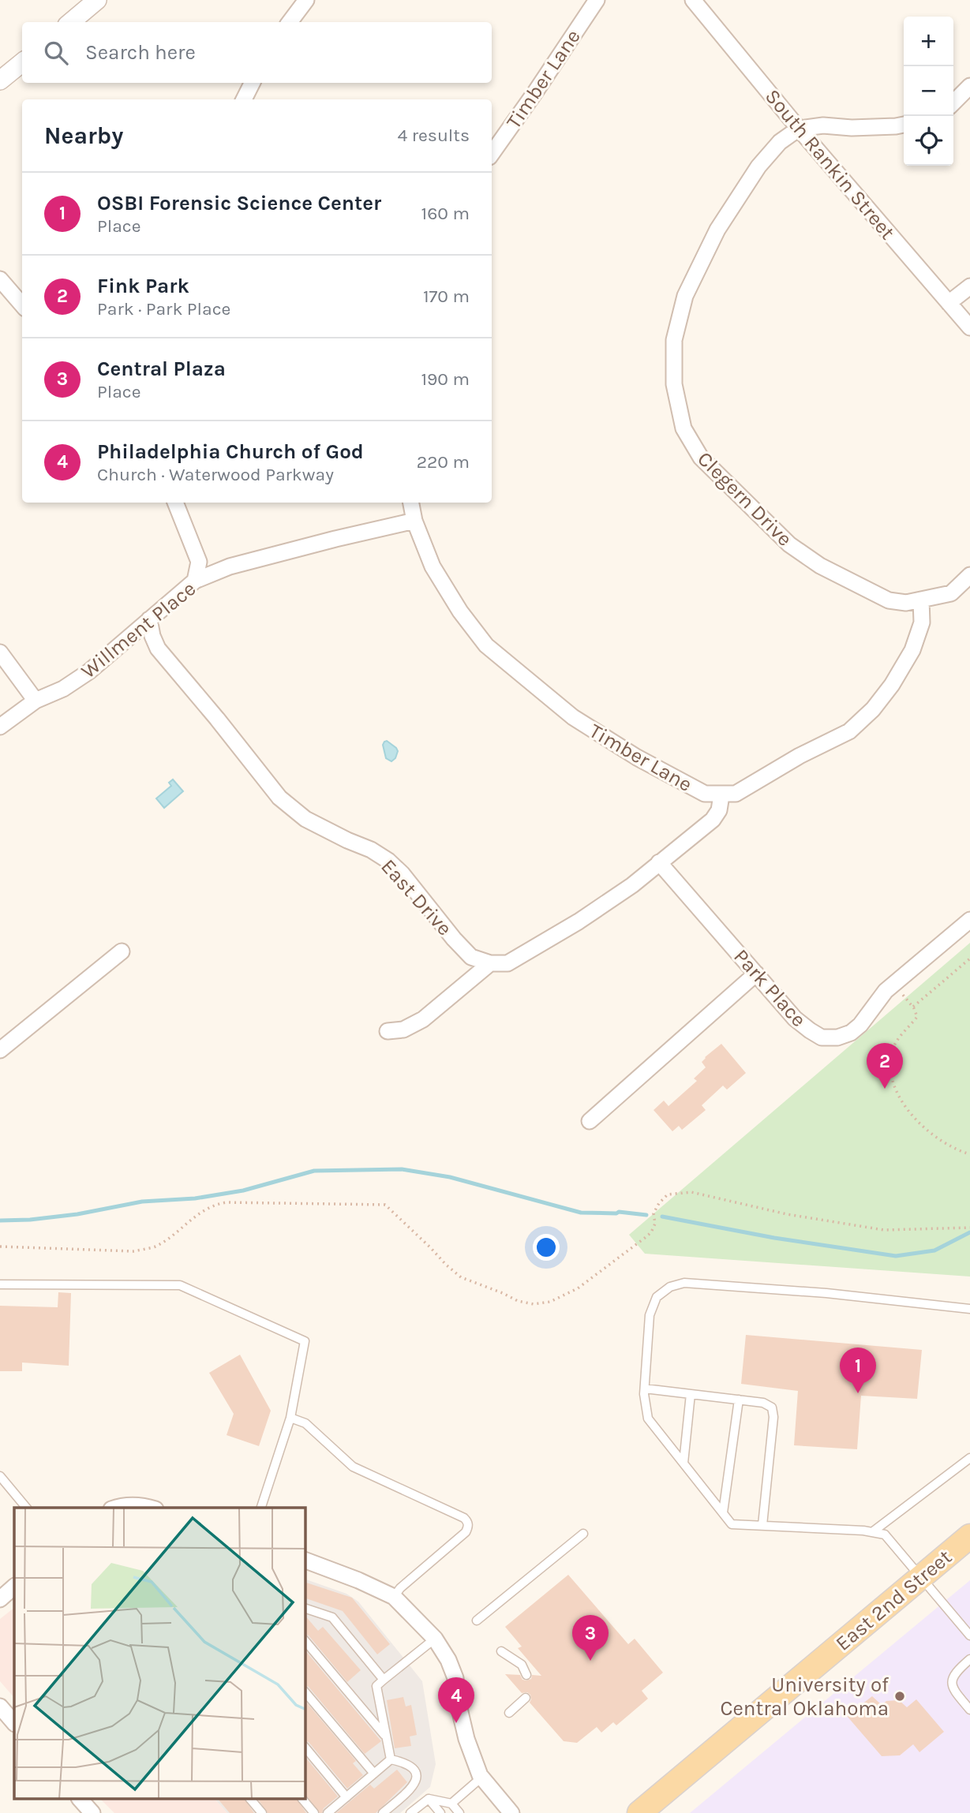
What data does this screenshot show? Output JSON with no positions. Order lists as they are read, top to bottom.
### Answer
{
  "streets": {
    "main road": ["East 2nd Street"],
    "street": [
      "Timber Lane",
      "South Rankin Street",
      "Clegern Drive",
      "Willment Place",
      "East Drive",
      "Park Place"
    ]
  },
  "crossings": [
    ["Timber Lane", "Willment Place"],
    ["South Rankin Street", "Clegern Drive"],
    ["Willment Place", "East Drive"]
  ],
  "places": ["University of Central Oklahoma"],
  "page": {
    "map_buttons": ["+", "−"],
    "search": "Search here",
    "heading": ["Nearby", "4 results"],
    "list": [
      {
        "mark": "1",
        "name": "OSBI Forensic Science Center",
        "note": "Place",
        "value": "160 m"
      },
      {
        "mark": "2",
        "name": "Fink Park",
        "note": "Park · Park Place",
        "value": "170 m"
      },
      {
        "mark": "3",
        "name": "Central Plaza",
        "note": "Place",
        "value": "190 m"
      },
      {
        "mark": "4",
        "name": "Philadelphia Church of God",
        "note": "Church · Waterwood Parkway",
        "value": "220 m"
      }
    ],
    "pins": [
      "2",
      "1",
      "3",
      "4"
    ]
  }
}
